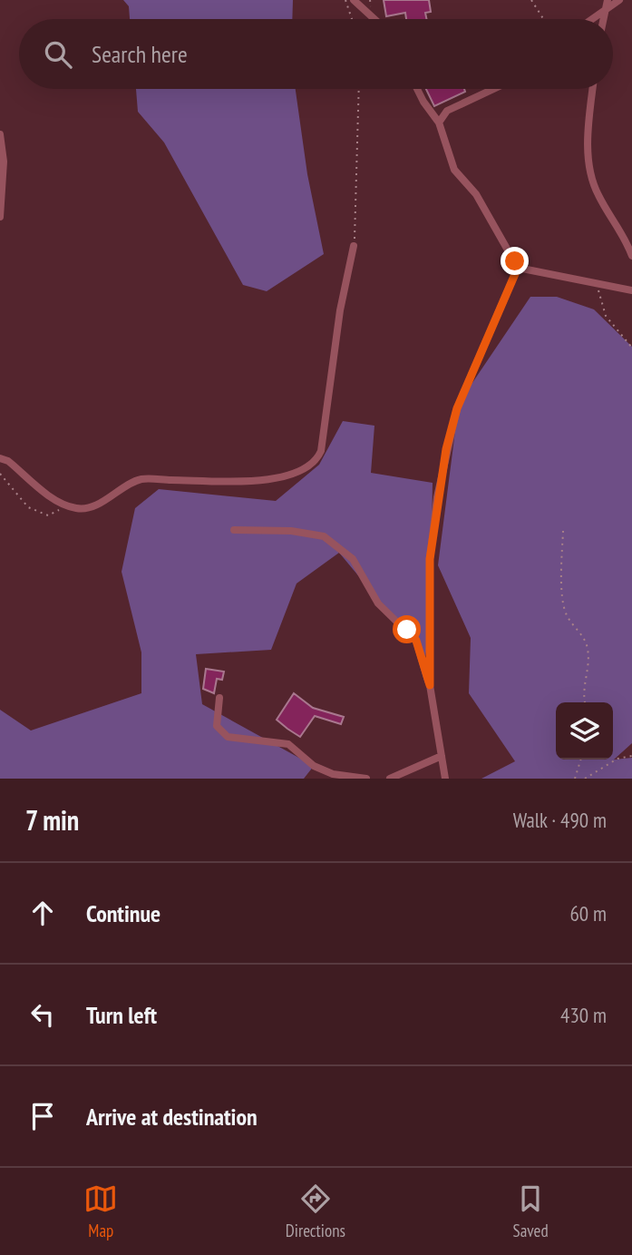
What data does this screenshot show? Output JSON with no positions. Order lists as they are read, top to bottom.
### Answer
{
  "page": {
    "search": "Search here",
    "heading": ["7 min", "Walk · 490 m"],
    "list": [
      ["Continue", "60 m"],
      ["Turn left", "430 m"],
      "Arrive at destination"
    ],
    "nav": ["Map", "Directions", "Saved"]
  }
}
